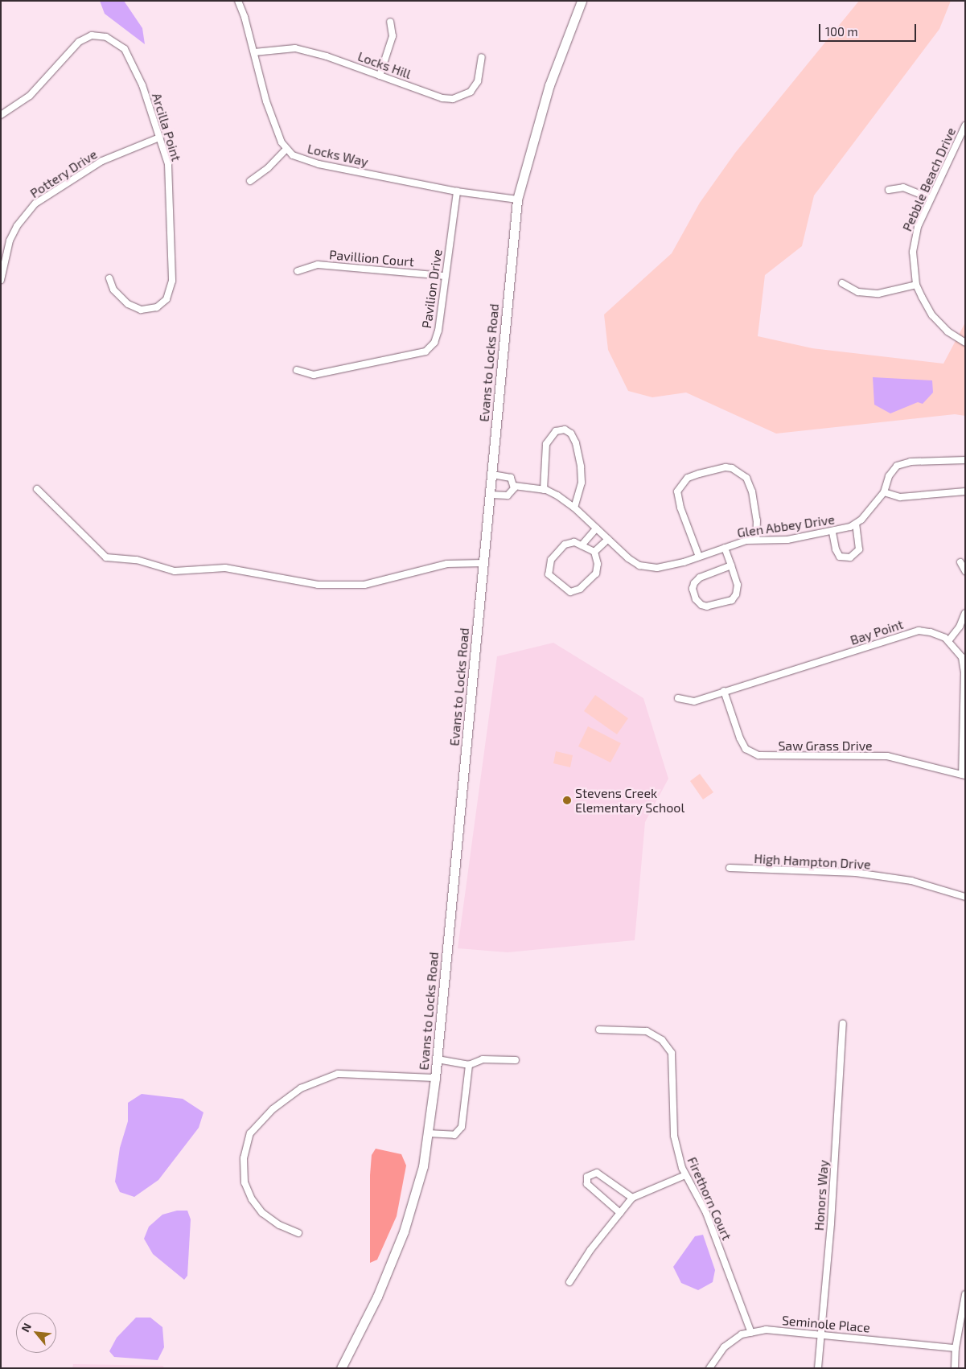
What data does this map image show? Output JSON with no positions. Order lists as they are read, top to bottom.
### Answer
{
  "streets": {
    "street": [
      "Locks Hill",
      "Arcilla Point",
      "Locks Way",
      "Pottery Drive",
      "Pebble Beach Drive",
      "Pavillion Court",
      "Pavilion Drive",
      "Evans to Locks Road",
      "Glen Abbey Drive",
      "Bay Point",
      "Saw Grass Drive",
      "High Hampton Drive",
      "Honors Way",
      "Firethorn Court",
      "Seminole Place"
    ]
  },
  "crossings": [
    ["Arcilla Point", "Pottery Drive"],
    ["Locks Way", "Pavilion Drive"],
    ["Locks Way", "Evans to Locks Road"],
    ["Pavillion Court", "Pavilion Drive"],
    ["Evans to Locks Road", "Glen Abbey Drive"],
    ["Bay Point", "Saw Grass Drive"],
    ["Honors Way", "Seminole Place"],
    ["Firethorn Court", "Seminole Place"]
  ],
  "places": ["Stevens Creek Elementary School"],
  "scale_bar": "100 m",
  "north": "top left"
}
